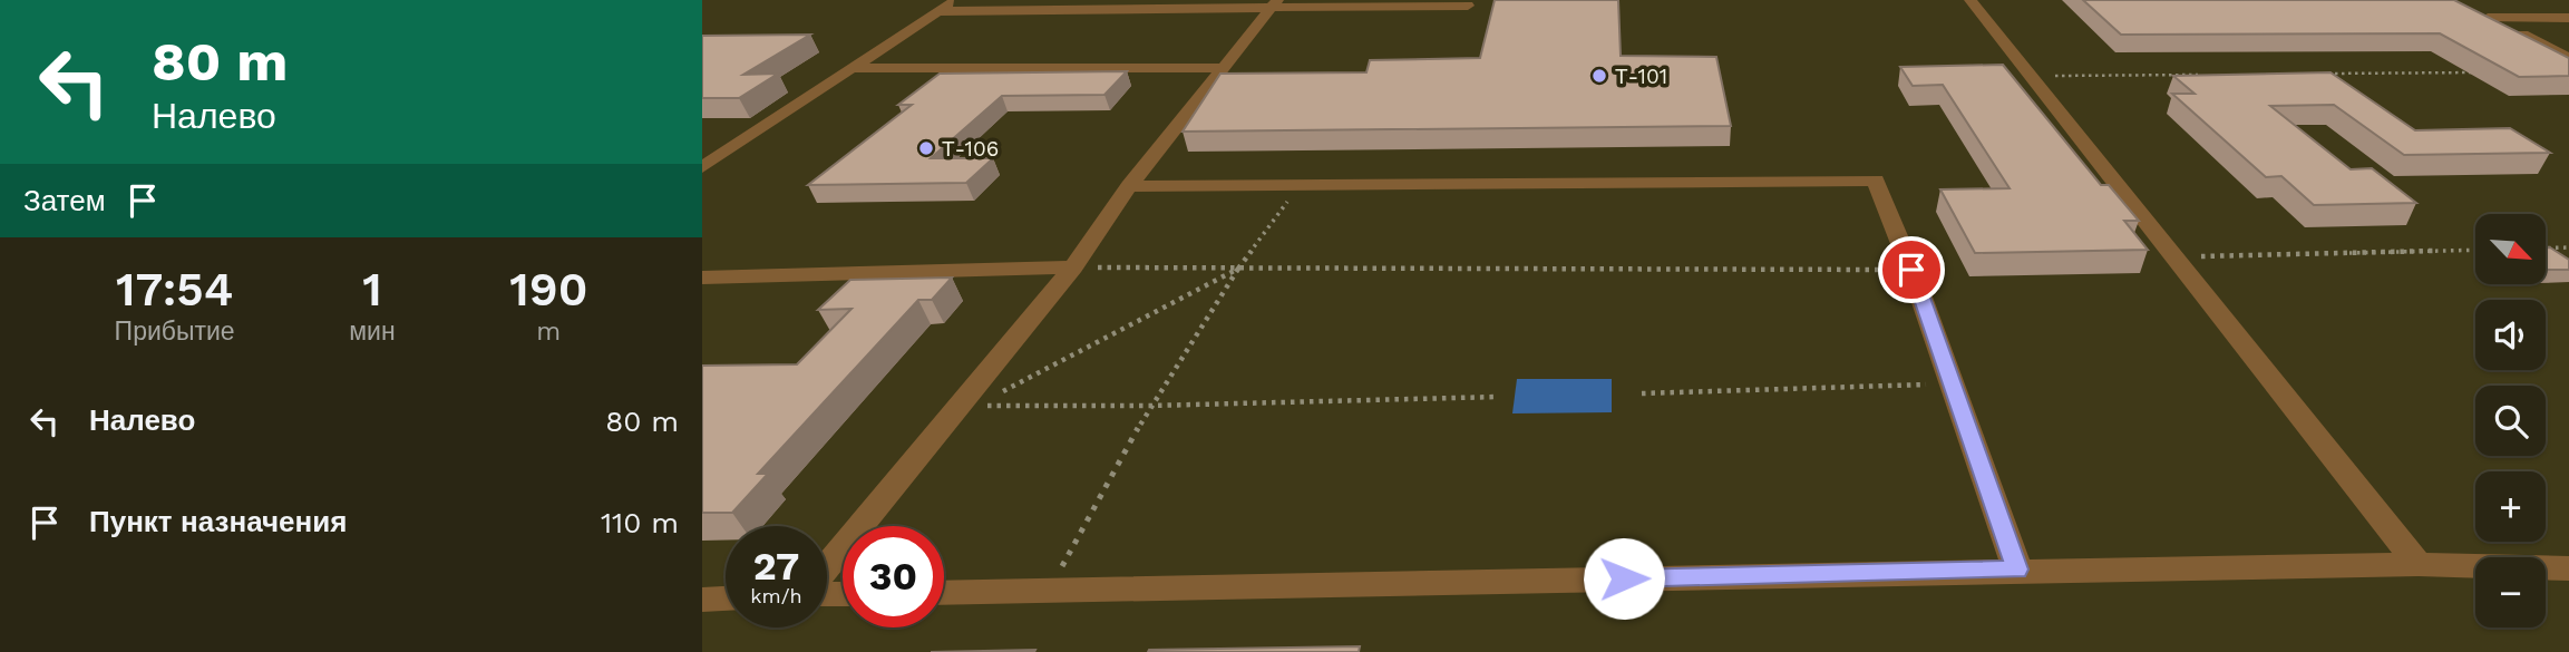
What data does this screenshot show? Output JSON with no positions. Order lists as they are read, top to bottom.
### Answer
{
  "places": ["Т-101", "Т-106"],
  "north": "bottom right",
  "page": {
    "turn": ["80 m", "Налево"],
    "then": "Затем",
    "map_buttons": ["+", "−"],
    "eta": [
      "17:54",
      "Прибытие",
      "1",
      "мин",
      "190",
      "m"
    ],
    "list": [
      {
        "name": "Налево",
        "value": "80 m"
      },
      {
        "name": "Пункт назначения",
        "value": "110 m"
      }
    ],
    "speed": "27 km/h",
    "limit": "30"
  }
}
